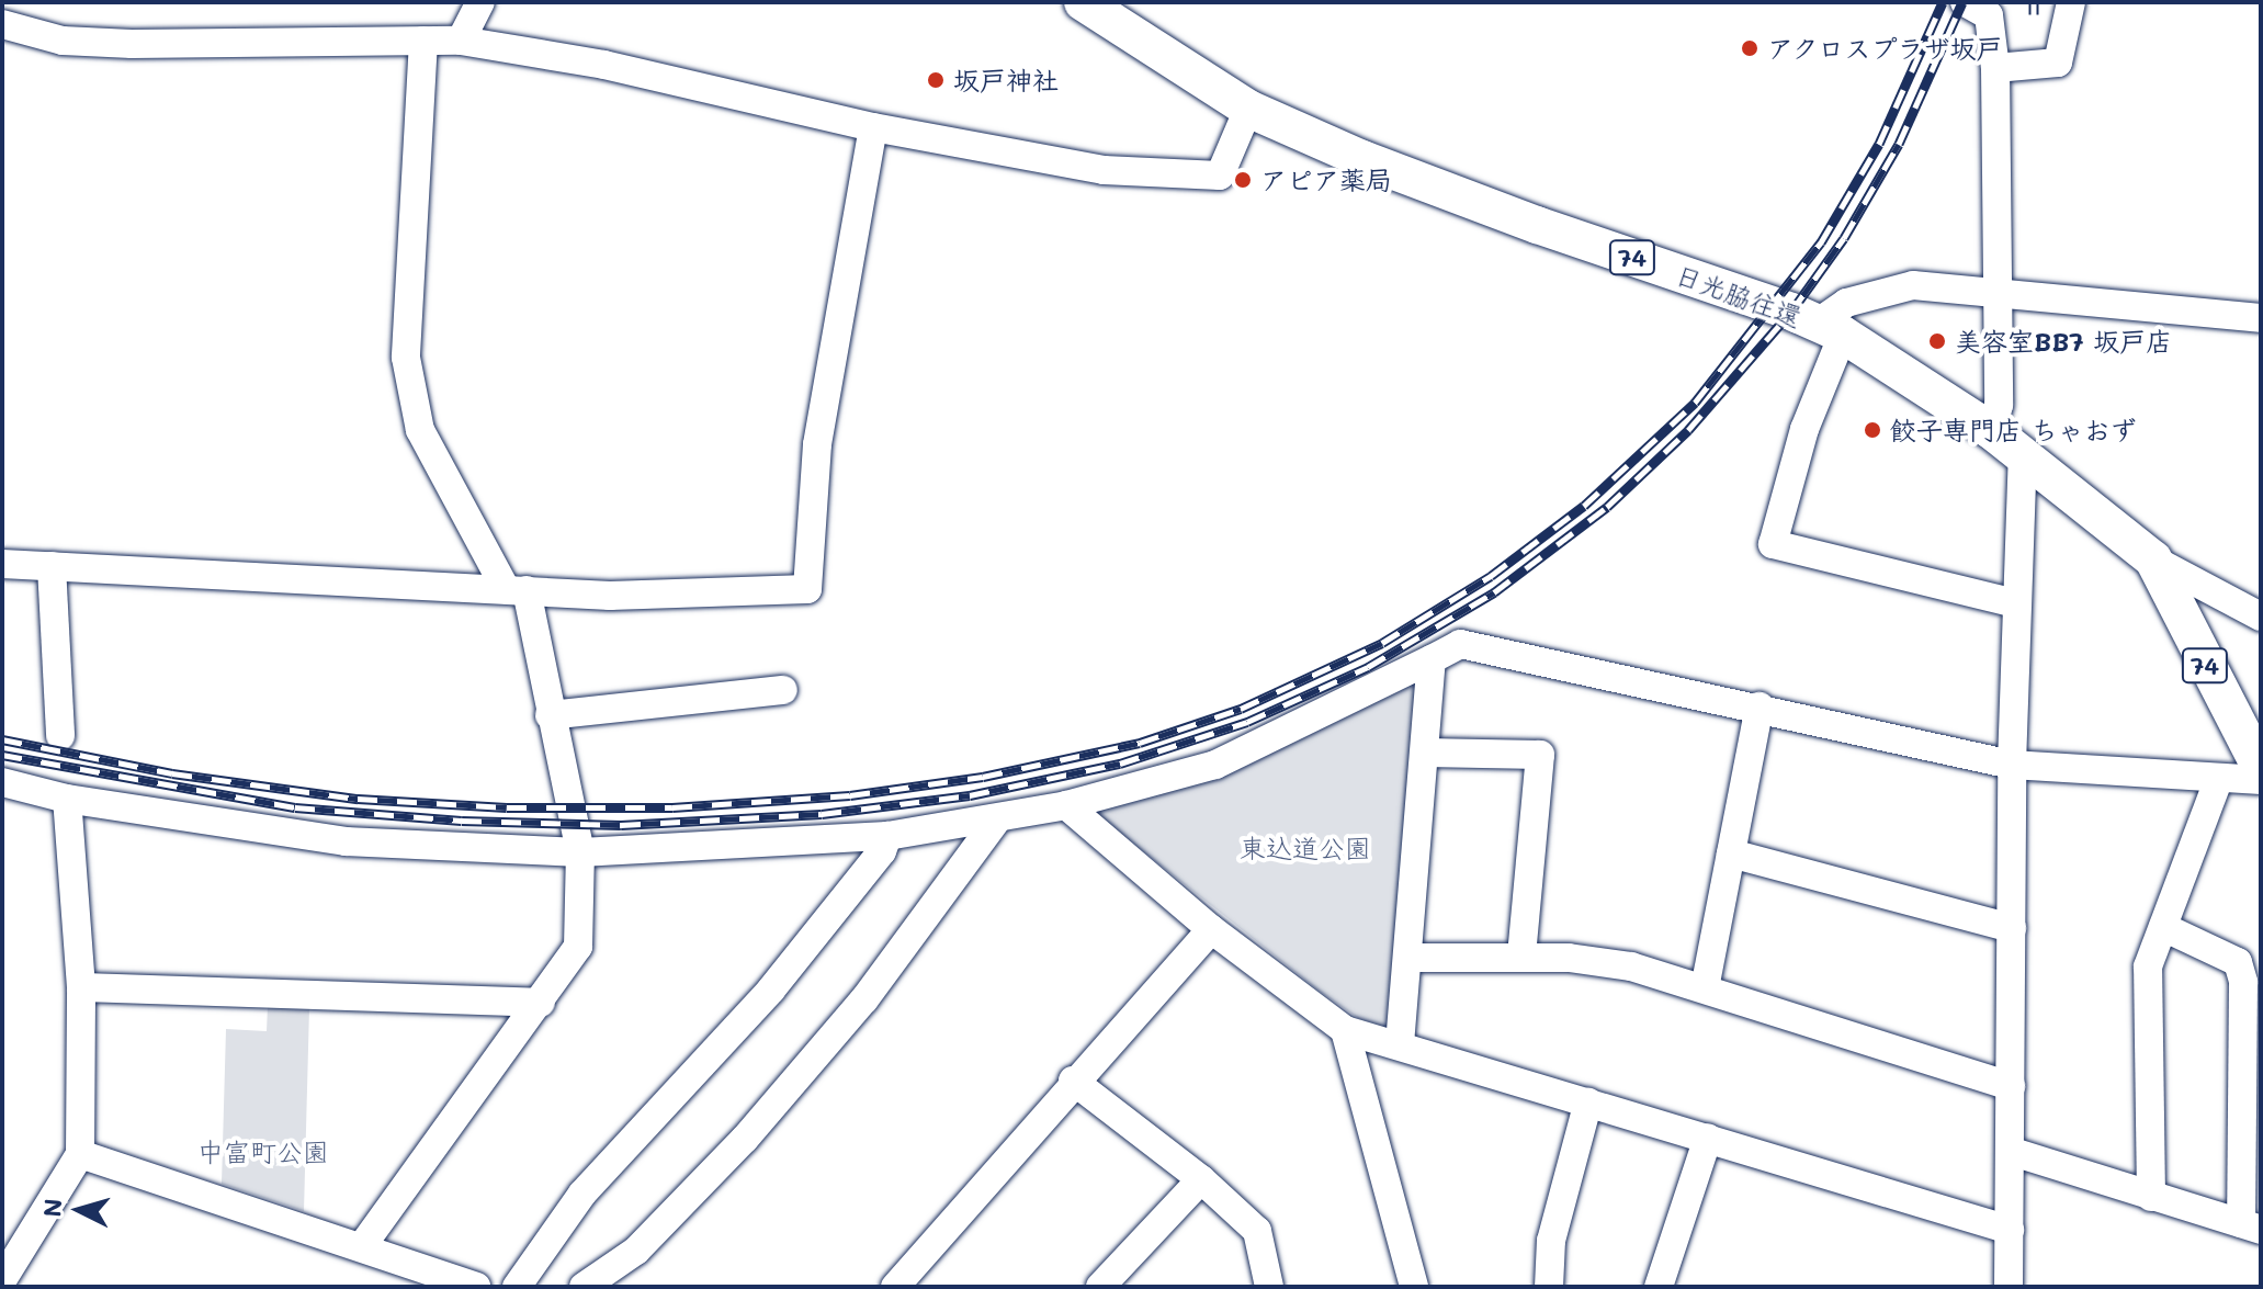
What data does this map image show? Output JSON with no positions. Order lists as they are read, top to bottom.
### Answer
{
  "streets": {
    "main road": ["74", "日光脇往還"]
  },
  "crossings": [
    ["74", "日光脇往還"]
  ],
  "parks": ["東込道公園", "中富町公園"],
  "places": [
    "アクロスプラザ坂戸",
    "坂戸神社",
    "アピア薬局",
    "美容室BB7 坂戸店",
    "餃子専門店 ちゃおず"
  ],
  "north": "left"
}
